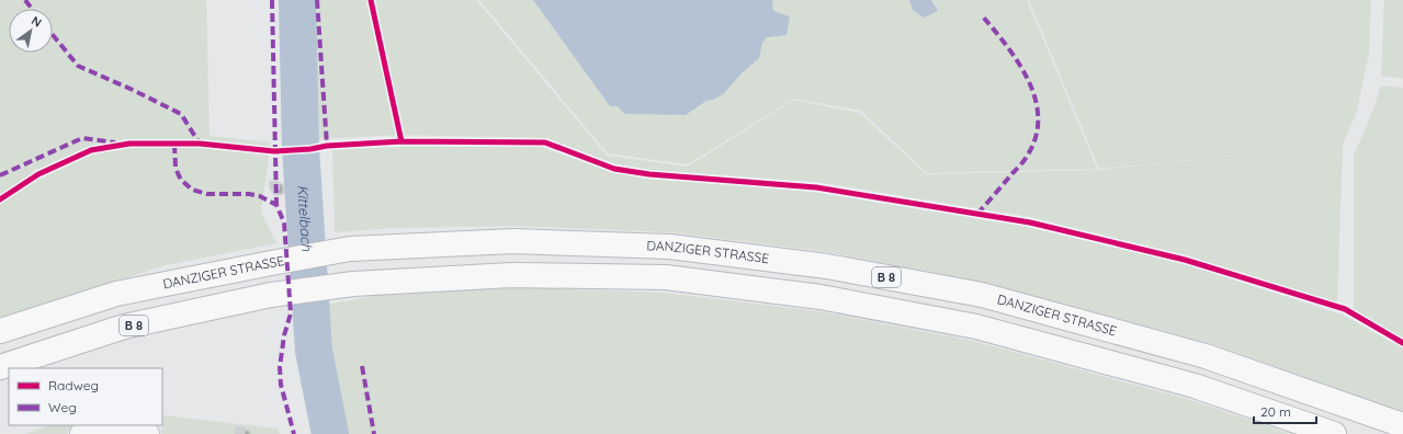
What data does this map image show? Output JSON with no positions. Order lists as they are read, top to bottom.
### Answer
{
  "streets": {
    "highway": ["DANZIGER STRASSE", "B 8"]
  },
  "water": ["Kittelbach"],
  "legend": ["Radweg", "Weg"],
  "scale_bar": "20 m",
  "north": "top right"
}
